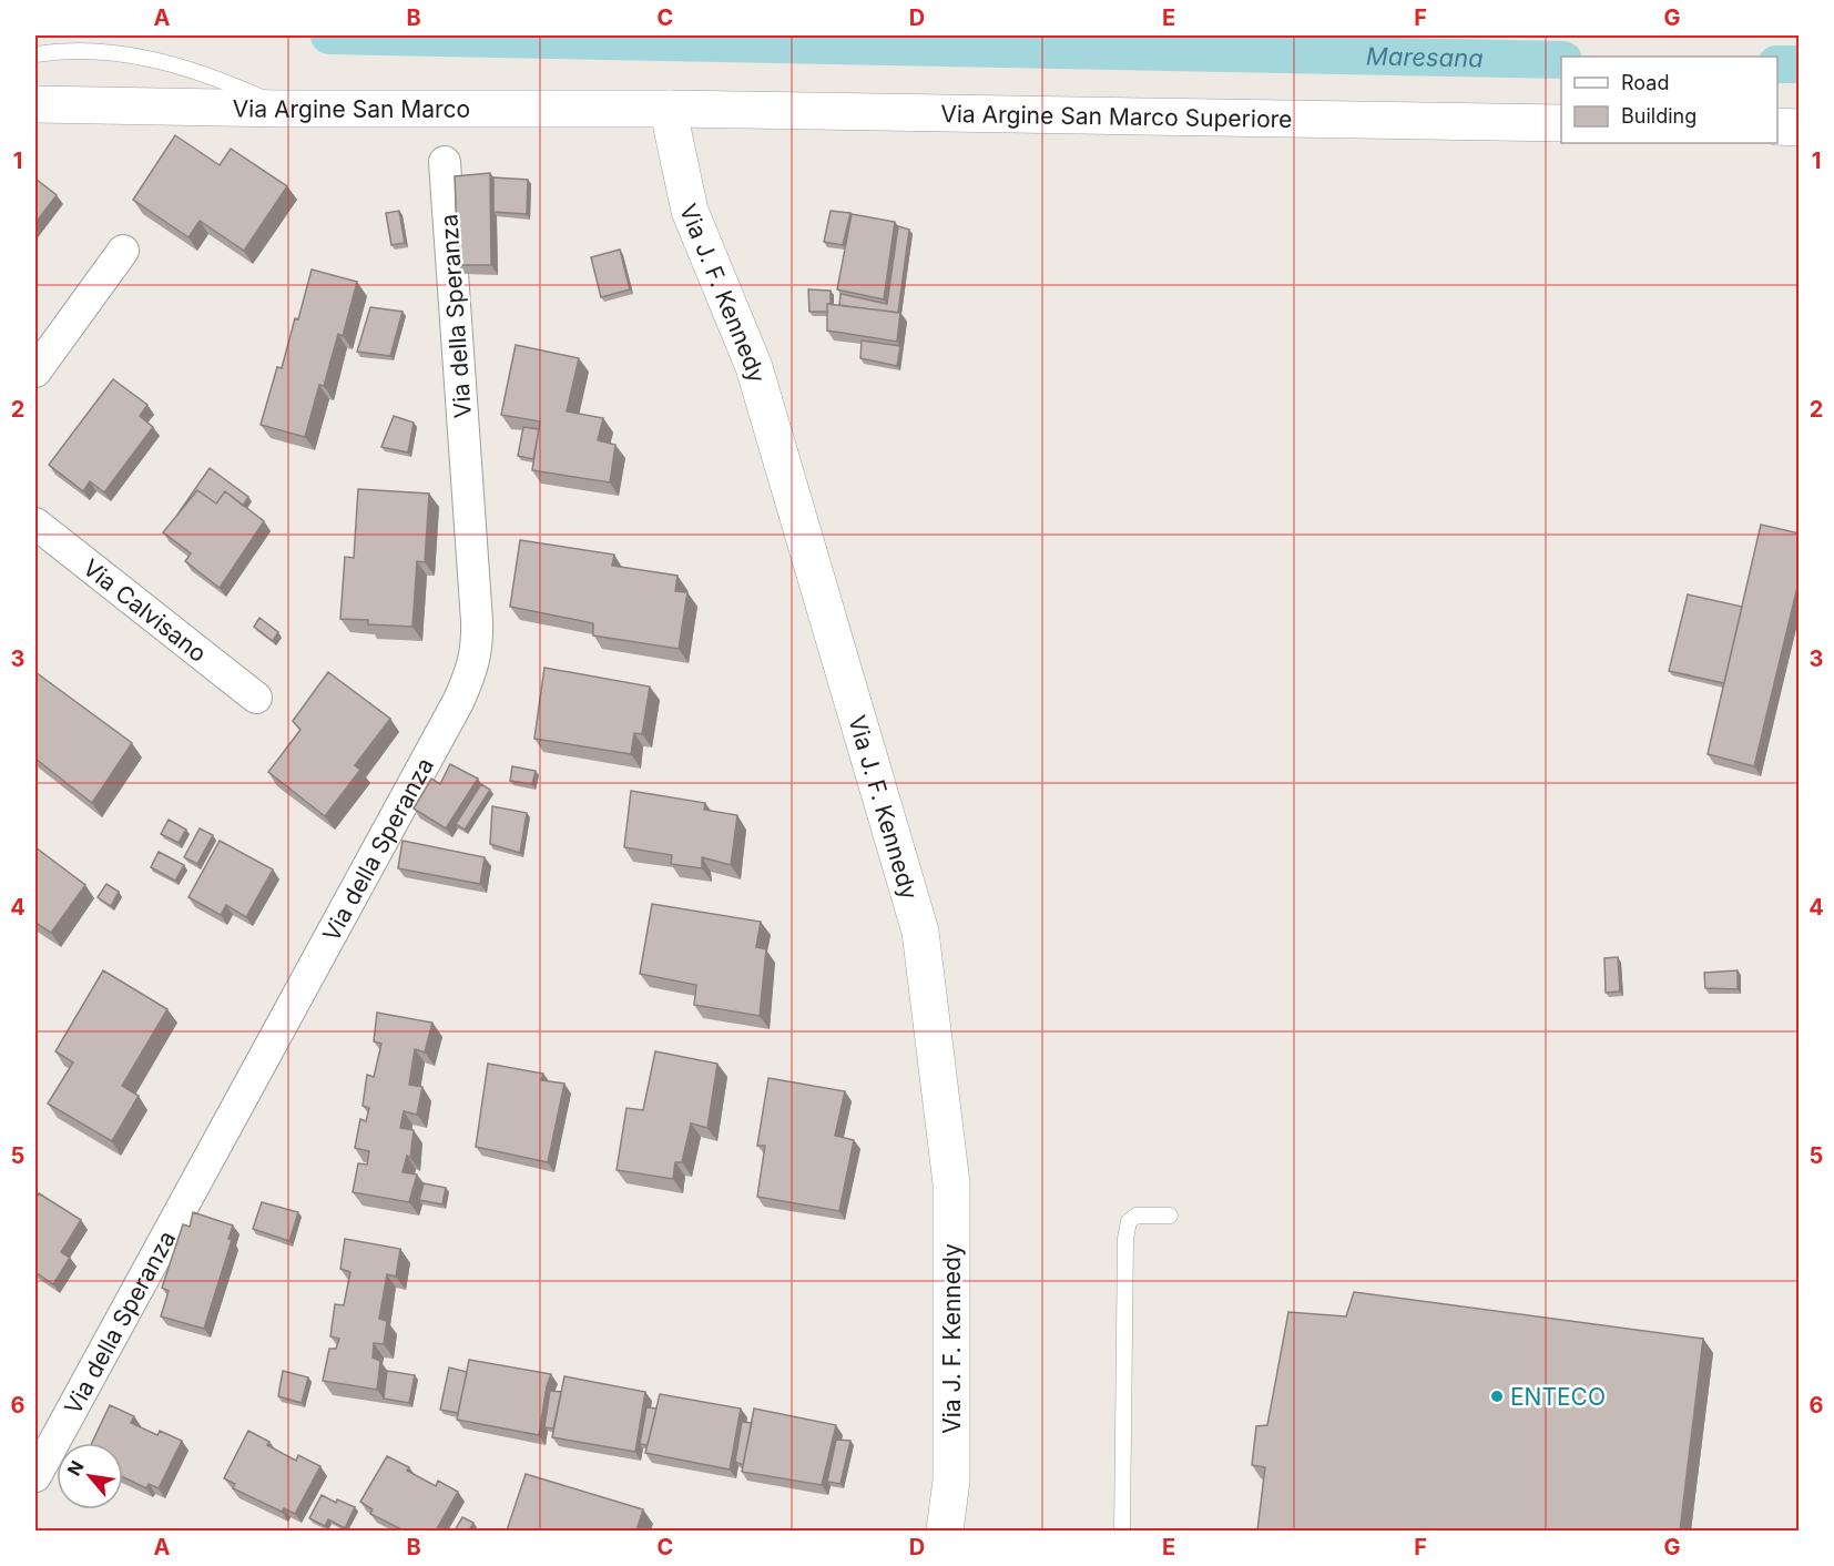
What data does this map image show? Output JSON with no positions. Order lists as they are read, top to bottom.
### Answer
{
  "streets": {
    "street": [
      "Via Argine San Marco",
      "Via Argine San Marco Superiore",
      "Via J. F. Kennedy",
      "Via della Speranza",
      "Via Calvisano"
    ]
  },
  "crossings": [
    ["Via Argine San Marco", "Via Argine San Marco Superiore"],
    ["Via Argine San Marco", "Via J. F. Kennedy"],
    ["Via Argine San Marco Superiore", "Via J. F. Kennedy"]
  ],
  "water": ["Maresana"],
  "places": ["ENTECO"],
  "legend": ["Road", "Building"],
  "north": "top left",
  "grid": {
    "columns": [
      "A",
      "B",
      "C",
      "D",
      "E",
      "F",
      "G"
    ],
    "rows": [
      "1",
      "2",
      "3",
      "4",
      "5",
      "6"
    ]
  }
}
